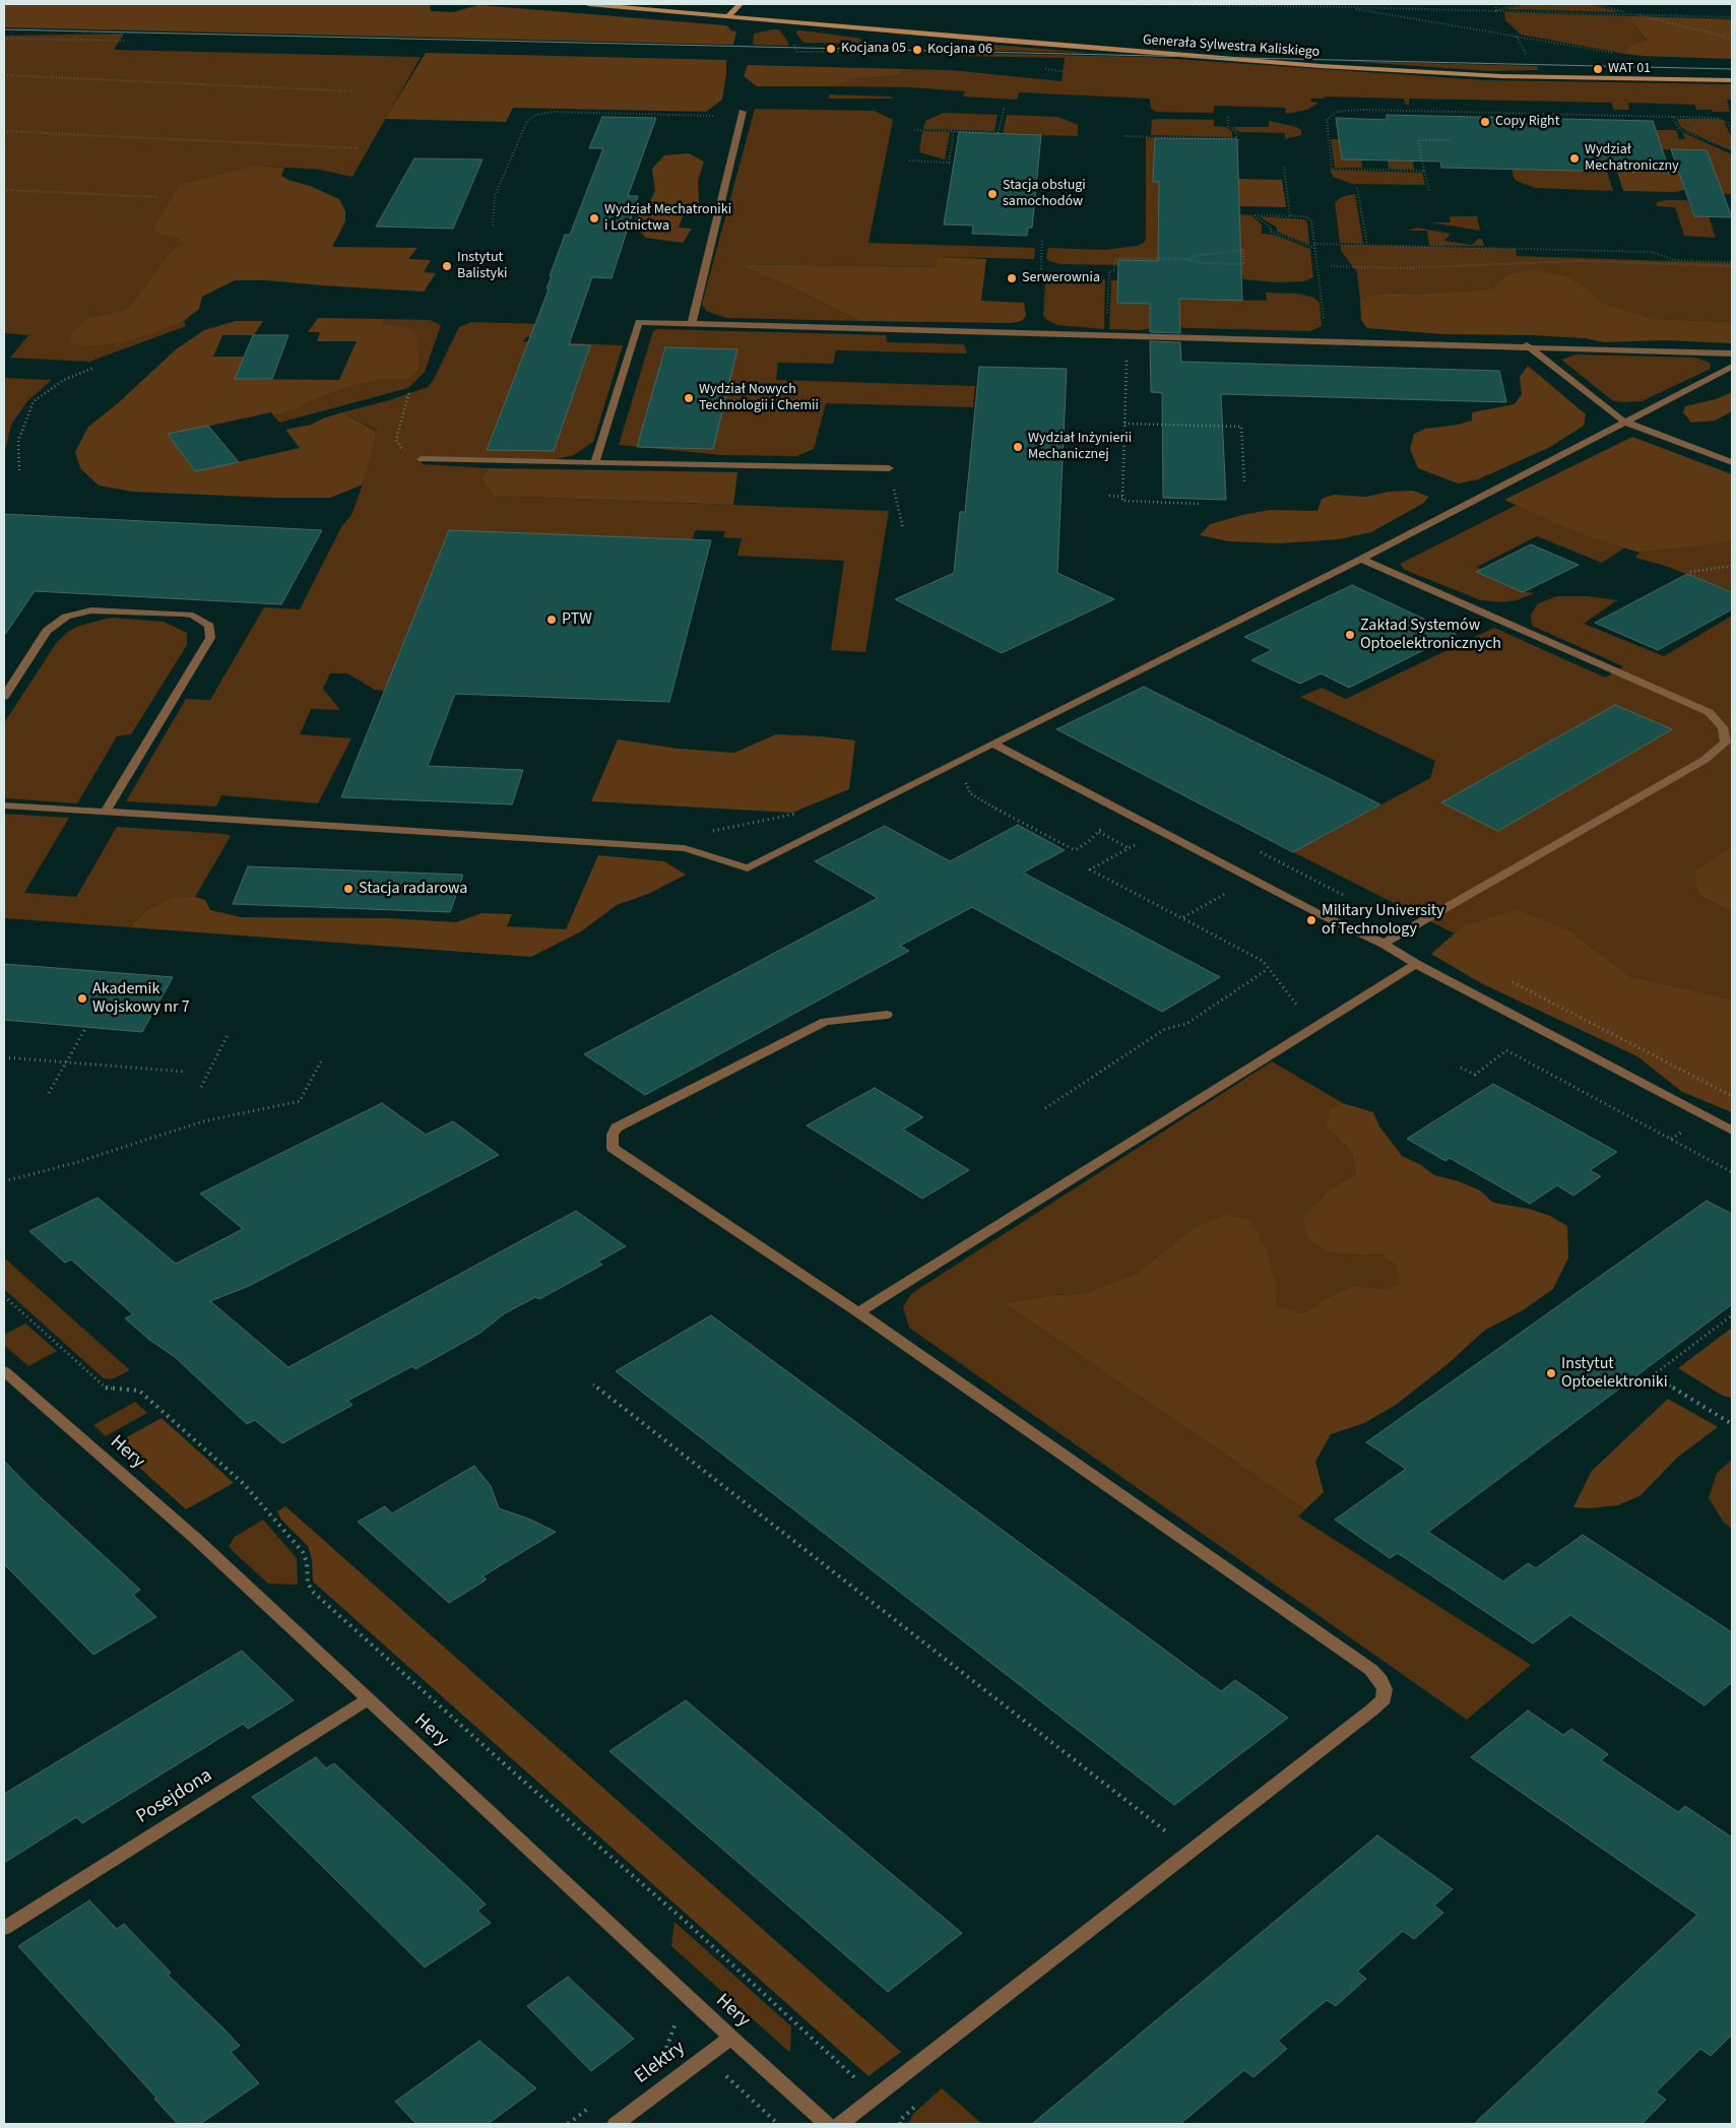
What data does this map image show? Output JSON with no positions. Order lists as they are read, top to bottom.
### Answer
{
  "streets": {
    "street": [
      "Generała Sylwestra Kaliskiego",
      "Hery",
      "Posejdona",
      "Elektry"
    ]
  },
  "crossings": [
    ["Hery", "Posejdona"],
    ["Hery", "Elektry"]
  ],
  "places": [
    "Kocjana 05",
    "Kocjana 06",
    "WAT 01",
    "Copy Right",
    "Wydział Mechatroniczny",
    "Stacja obsługi samochodów",
    "Wydział Mechatroniki i Lotnictwa",
    "Instytut Balistyki",
    "Serwerownia",
    "Wydział Nowych Technologii i Chemii",
    "Wydział Inżynierii Mechanicznej",
    "PTW",
    "Zakład Systemów Optoelektronicznych",
    "Stacja radarowa",
    "Military University of Technology",
    "Akademik Wojskowy nr 7",
    "Instytut Optoelektroniki"
  ]
}
